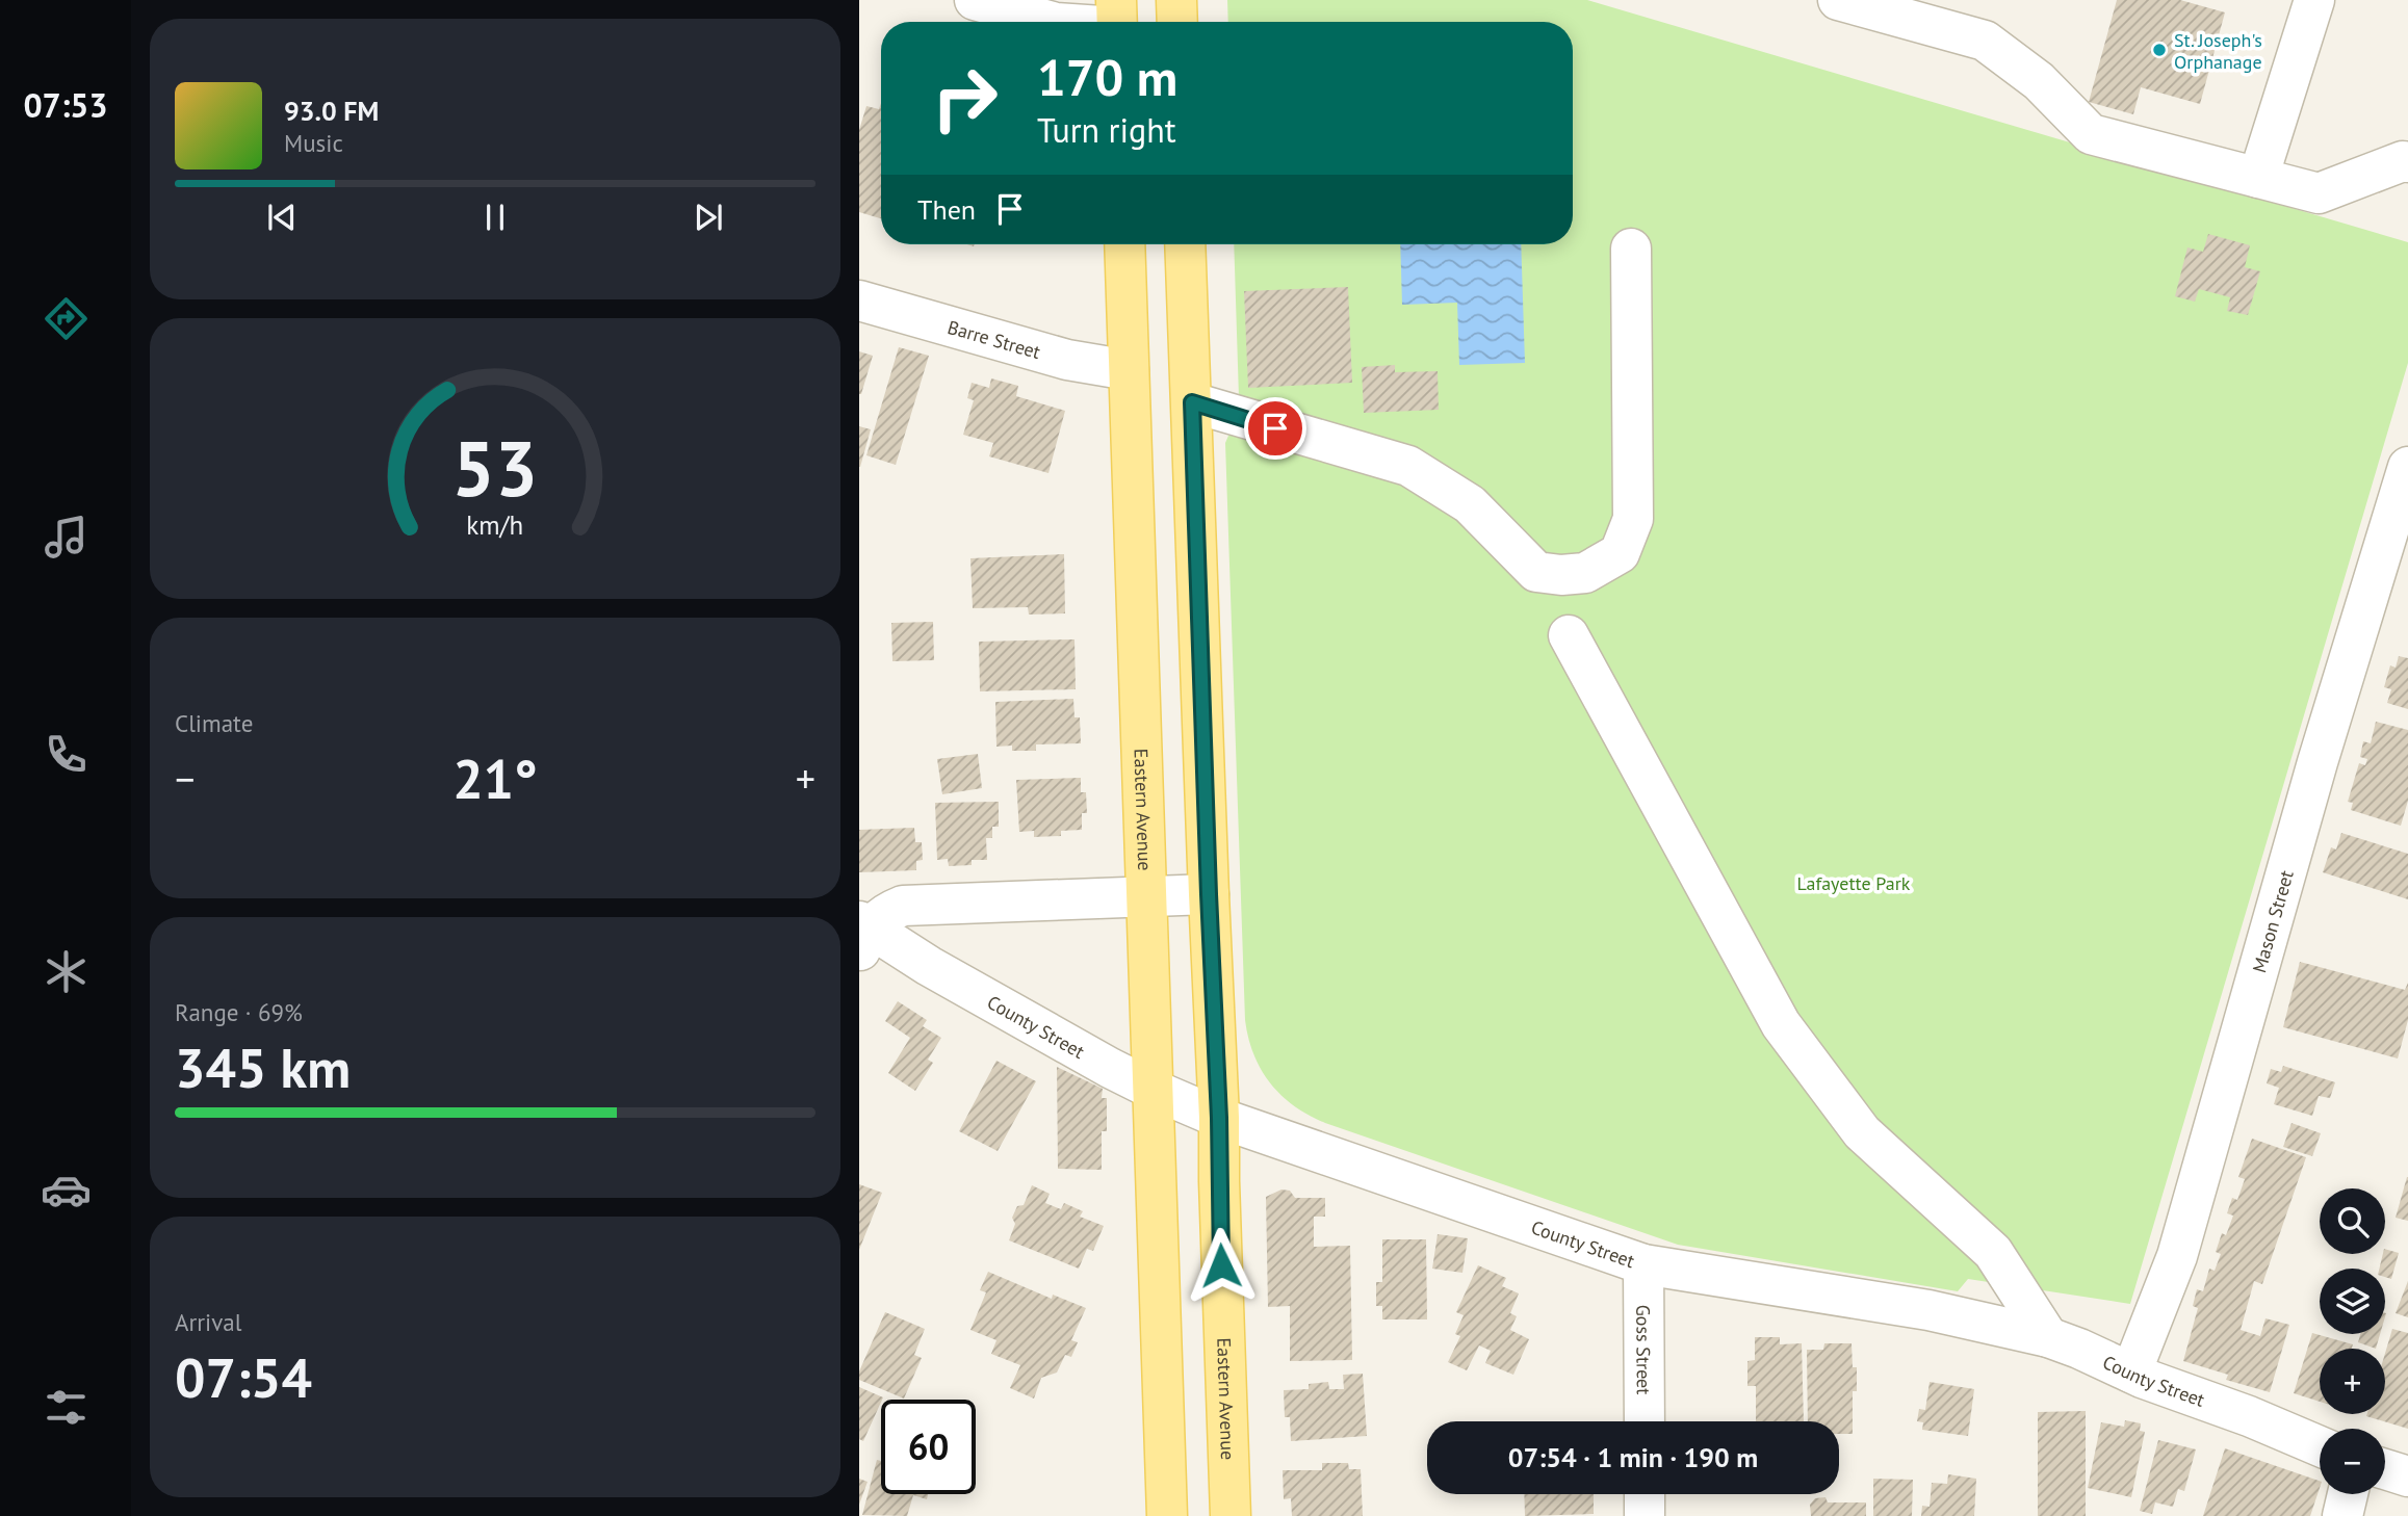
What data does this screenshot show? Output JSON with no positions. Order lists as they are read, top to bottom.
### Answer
{
  "streets": {
    "main road": ["Eastern Avenue"],
    "street": [
      "Barre Street",
      "Mason Street",
      "County Street",
      "Goss Street"
    ]
  },
  "crossings": [
    ["Barre Street", "Eastern Avenue"],
    ["Eastern Avenue", "County Street"],
    ["Mason Street", "County Street"],
    ["County Street", "Goss Street"]
  ],
  "parks": ["Lafayette Park"],
  "places": ["St. Joseph's Orphanage"],
  "page": {
    "tabs": "07:53",
    "turn": ["170 m", "Turn right"],
    "song": ["93.0 FM", "Music"],
    "then": "Then",
    "tile": [
      "Climate",
      ["Range · 69%", "345 km"],
      ["Arrival", "07:54"]
    ],
    "heat": ["−", "21°", "+"],
    "map_buttons": ["+", "−"],
    "limit": "60",
    "trip": "07:54 · 1 min · 190 m",
    "gauge": ["53", "km/h"]
  }
}
